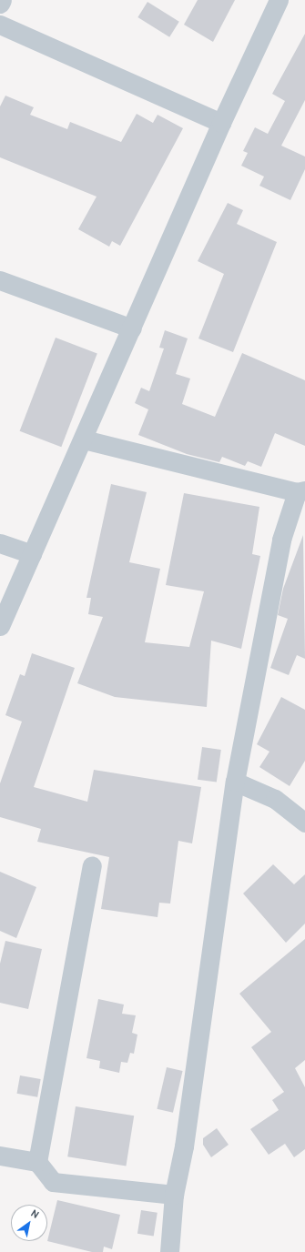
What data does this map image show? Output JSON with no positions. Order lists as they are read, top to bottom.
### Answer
{
  "north": "top right"
}
